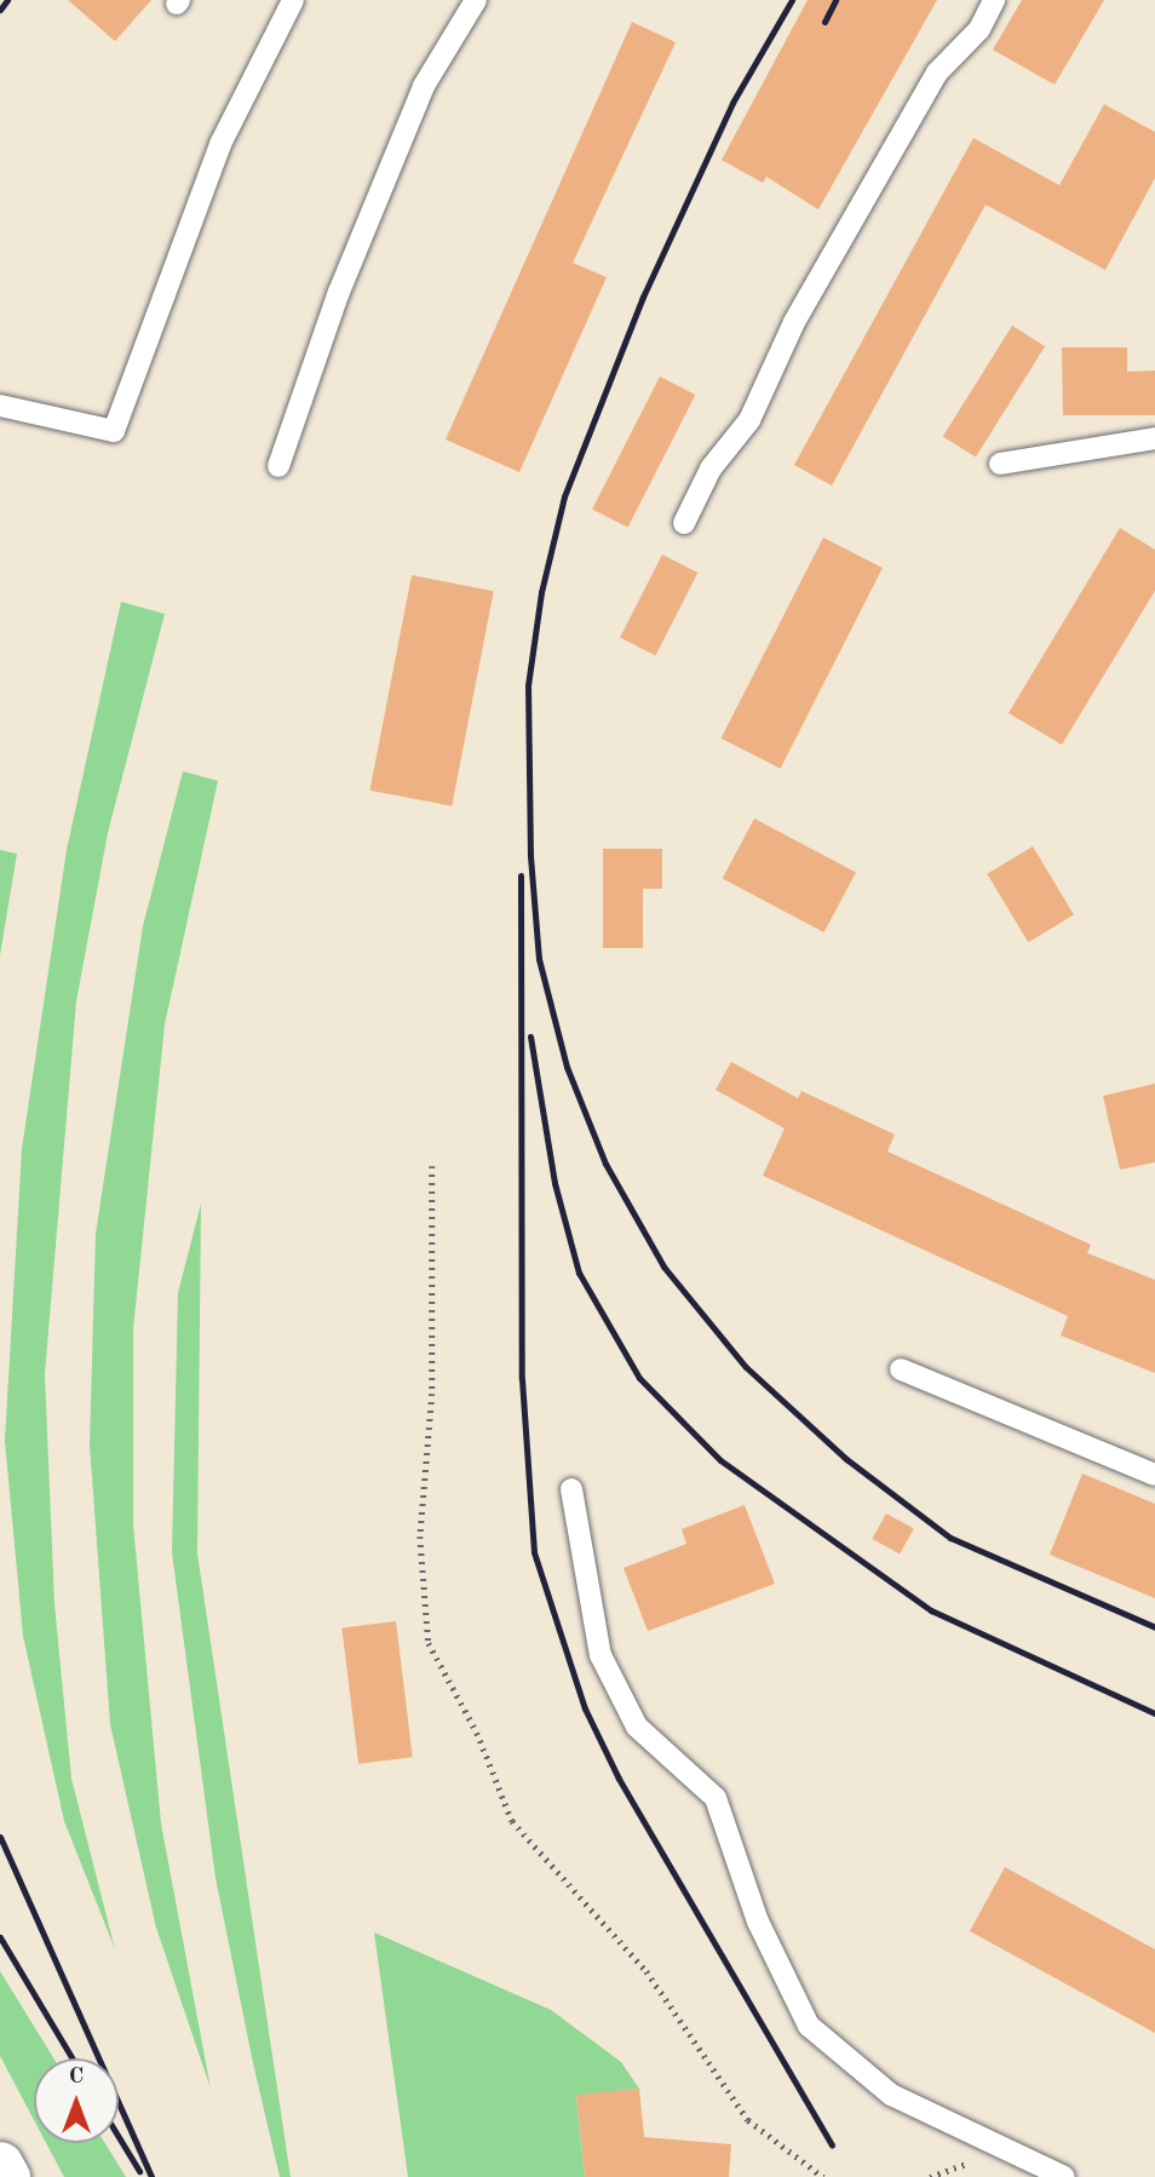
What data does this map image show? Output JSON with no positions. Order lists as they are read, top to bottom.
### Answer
{
  "north": "top"
}
